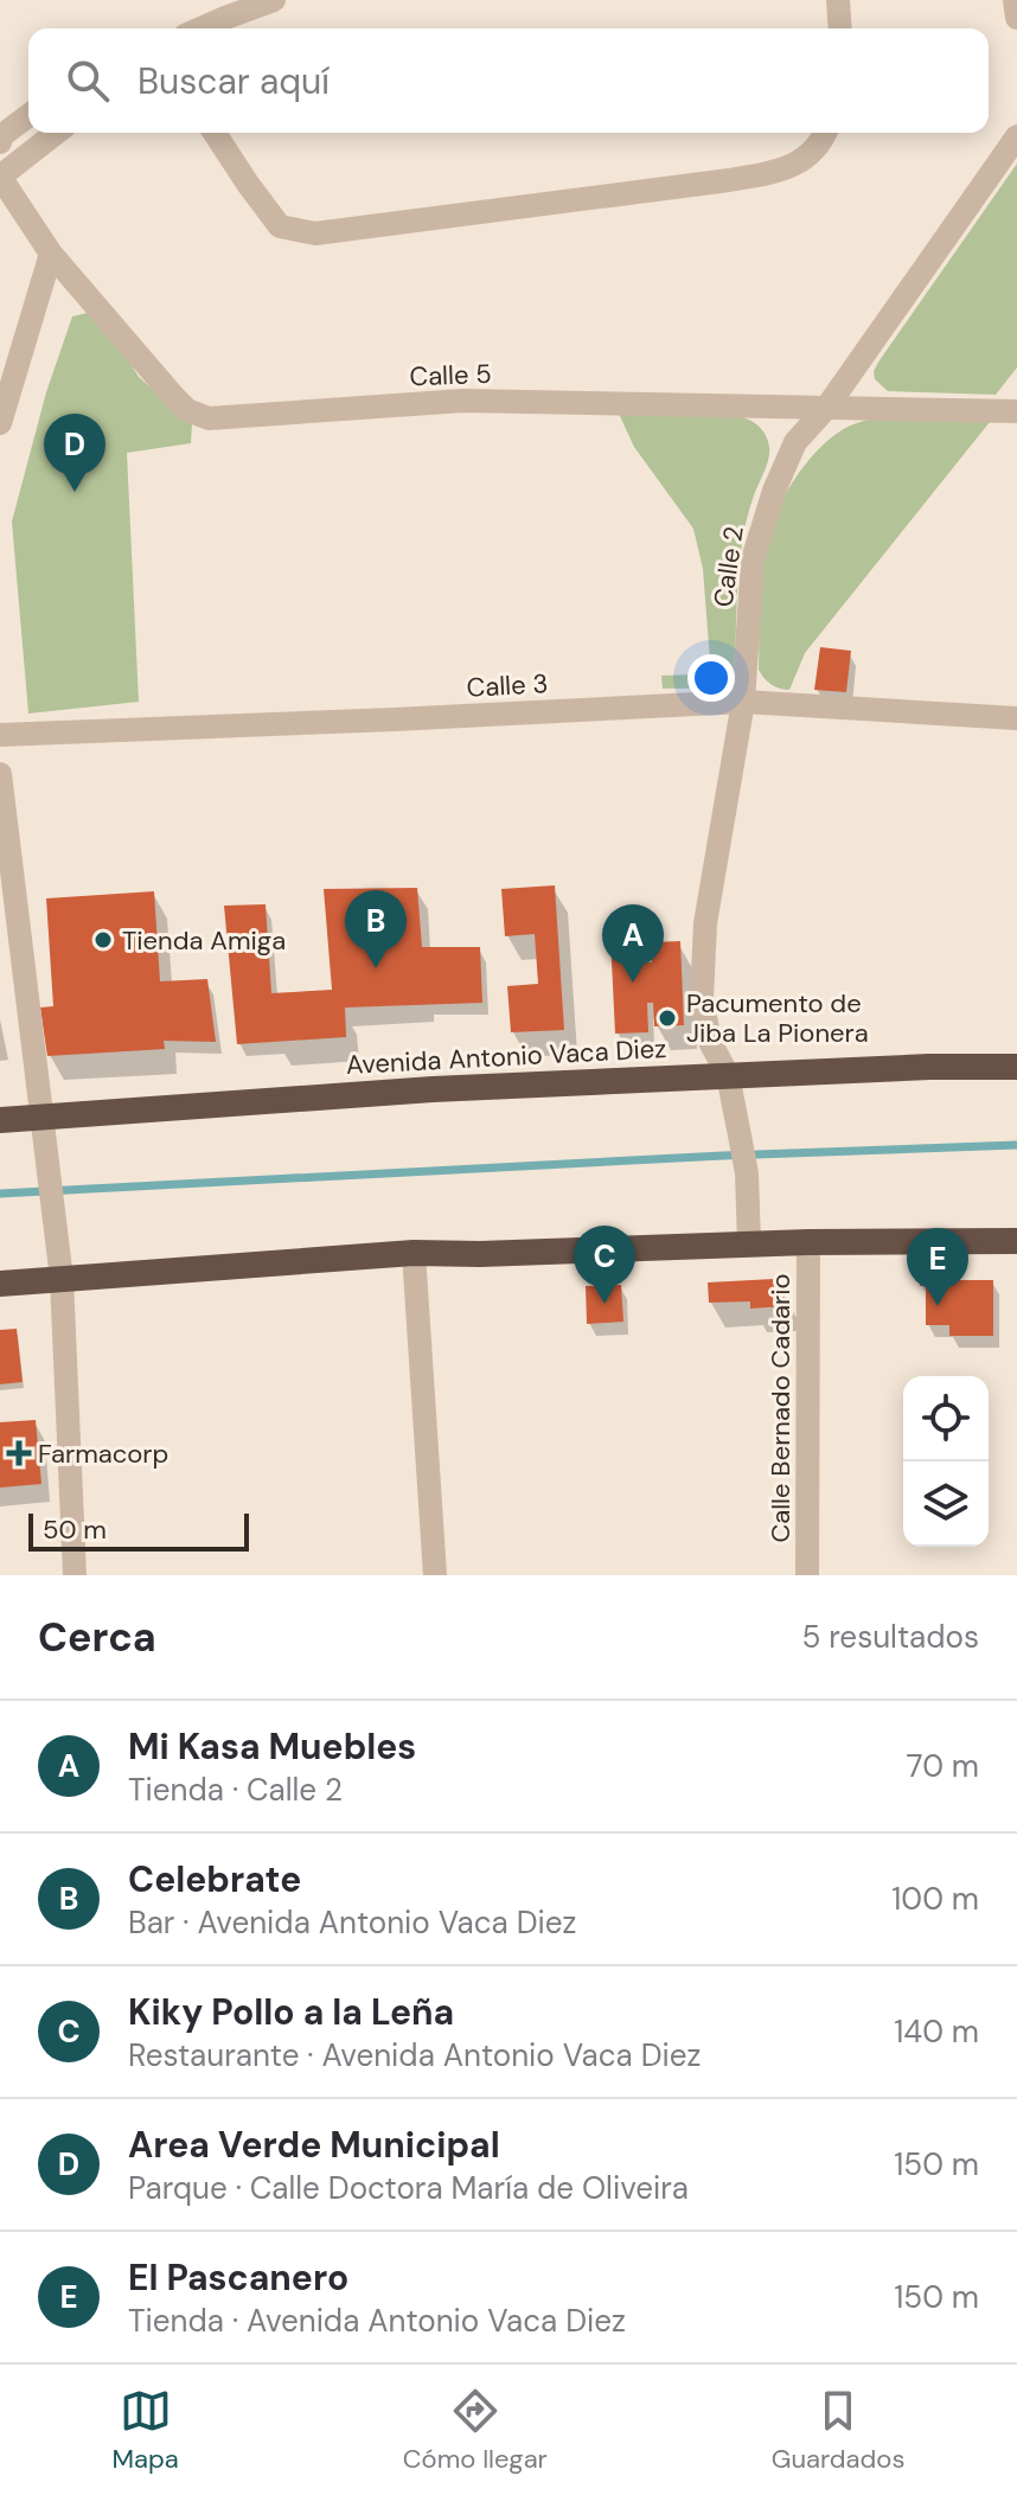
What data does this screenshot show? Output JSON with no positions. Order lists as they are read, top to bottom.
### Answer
{
  "streets": {
    "highway": ["Avenida Antonio Vaca Diez"],
    "street": [
      "Calle 5",
      "Calle 2",
      "Calle 3",
      "Calle Bernado Cadario"
    ]
  },
  "crossings": [
    ["Calle 5", "Calle 2"],
    ["Calle 2", "Calle 3"],
    ["Calle 2", "Avenida Antonio Vaca Diez"]
  ],
  "places": {
    "other": ["Tienda Amiga", "Pacumento de Jiba La Pionera"],
    "health": ["Farmacorp"]
  },
  "scale_bar": "50 m",
  "page": {
    "search": "Buscar aquí",
    "pins": [
      "D",
      "B",
      "A",
      "C",
      "E"
    ],
    "scale": "50 m",
    "heading": ["Cerca", "5 resultados"],
    "list": [
      {
        "mark": "A",
        "name": "Mi Kasa Muebles",
        "note": "Tienda · Calle 2",
        "value": "70 m"
      },
      {
        "mark": "B",
        "name": "Celebrate",
        "note": "Bar · Avenida Antonio Vaca Diez",
        "value": "100 m"
      },
      {
        "mark": "C",
        "name": "Kiky Pollo a la Leña",
        "note": "Restaurante · Avenida Antonio Vaca Diez",
        "value": "140 m"
      },
      {
        "mark": "D",
        "name": "Area Verde Municipal",
        "note": "Parque · Calle Doctora María de Oliveira",
        "value": "150 m"
      },
      {
        "mark": "E",
        "name": "El Pascanero",
        "note": "Tienda · Avenida Antonio Vaca Diez",
        "value": "150 m"
      }
    ],
    "nav": ["Mapa", "Cómo llegar", "Guardados"]
  }
}
